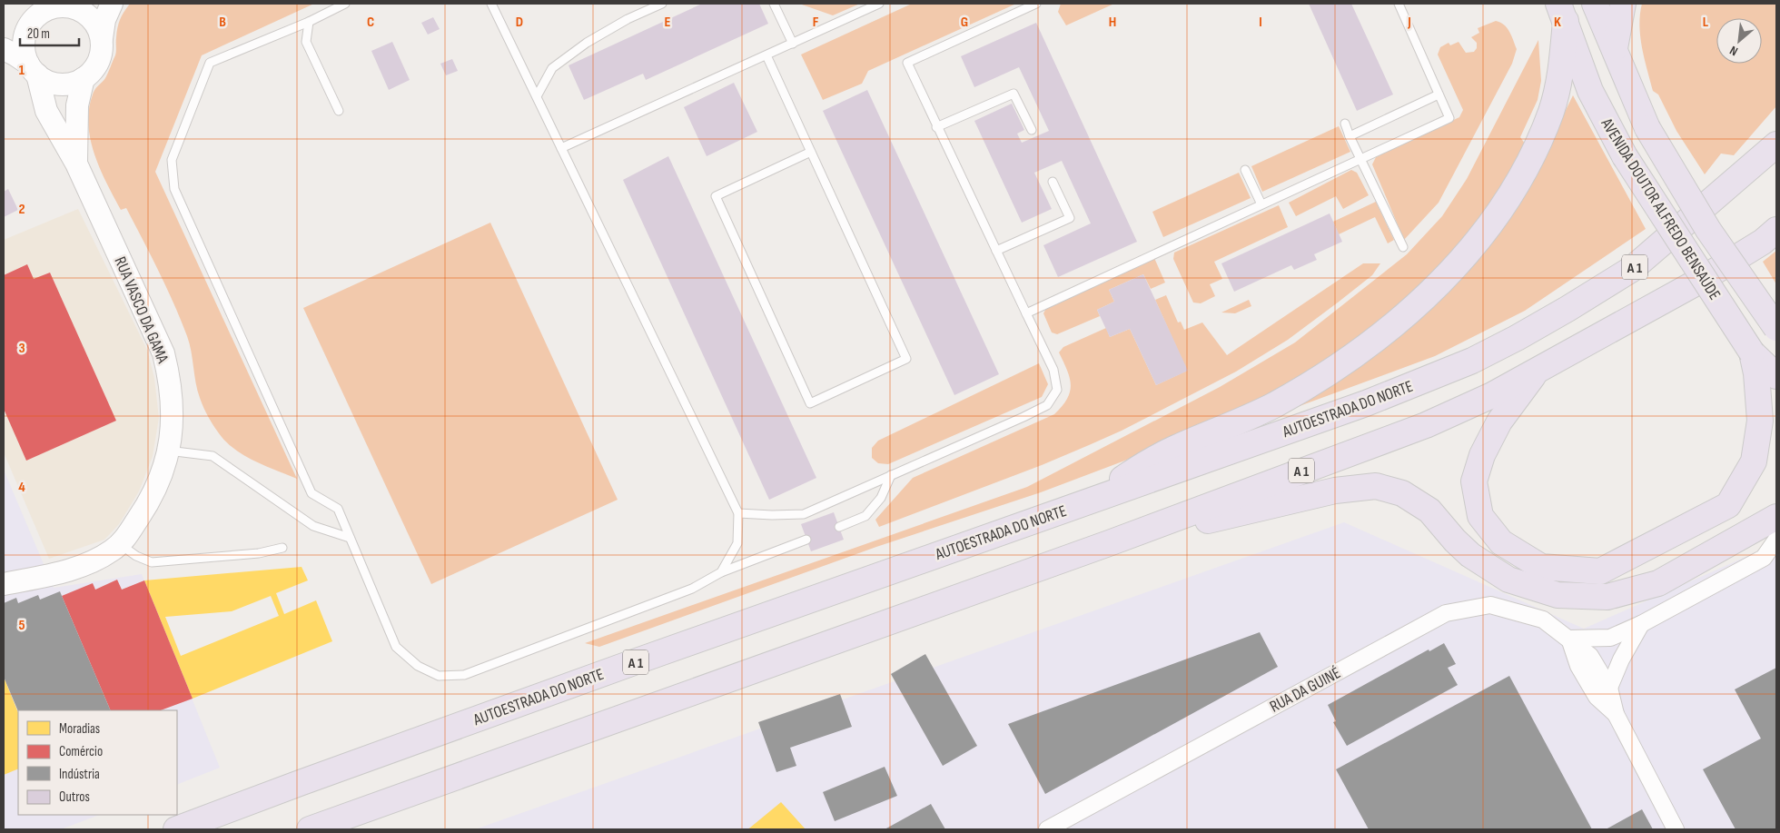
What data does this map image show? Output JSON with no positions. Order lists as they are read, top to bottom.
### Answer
{
  "streets": {
    "highway": ["AVENIDA DOUTOR ALFREDO BENSAÚDE", "A 1", "AUTOESTRADA DO NORTE"],
    "street": ["RUA VASCO DA GAMA", "RUA DA GUINÉ"]
  },
  "legend": [
    "Moradias",
    "Comércio",
    "Indústria",
    "Outros"
  ],
  "scale_bar": "20 m",
  "north": "bottom left",
  "grid": {
    "columns": [
      "B",
      "C",
      "D",
      "E",
      "F",
      "G",
      "H",
      "I",
      "J",
      "K",
      "L"
    ],
    "rows": [
      "1",
      "2",
      "3",
      "4",
      "5"
    ]
  }
}
